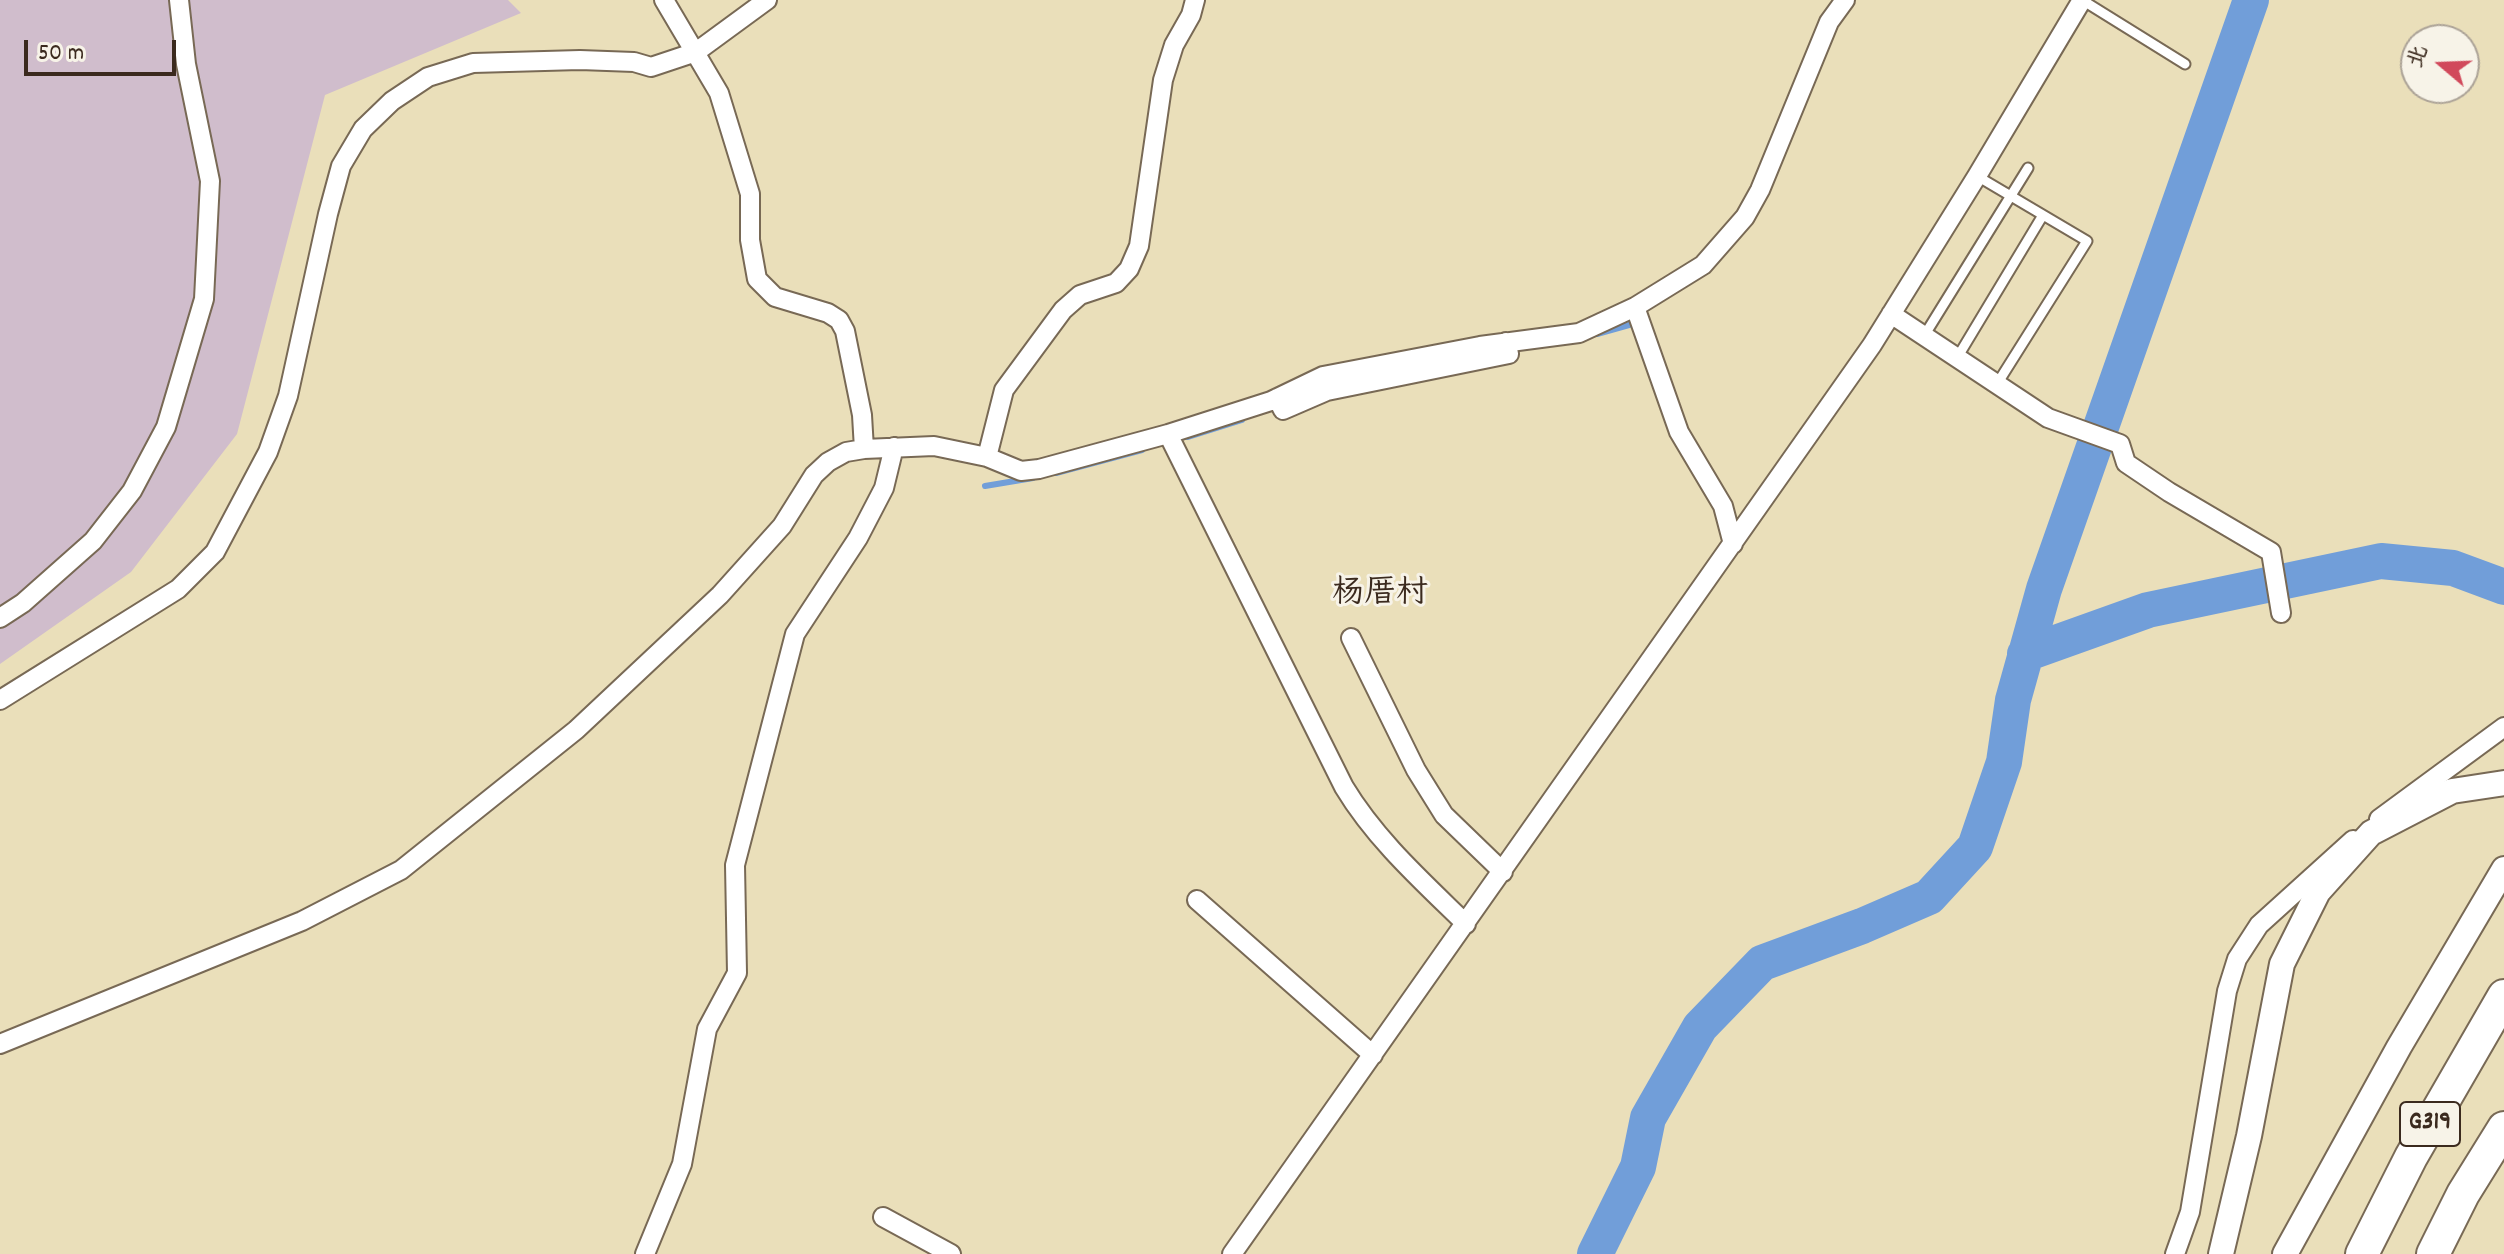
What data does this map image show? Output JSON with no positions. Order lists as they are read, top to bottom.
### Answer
{
  "streets": {
    "highway": ["G319"]
  },
  "districts": ["杨厝村"],
  "scale_bar": "50 m",
  "north": "left"
}
